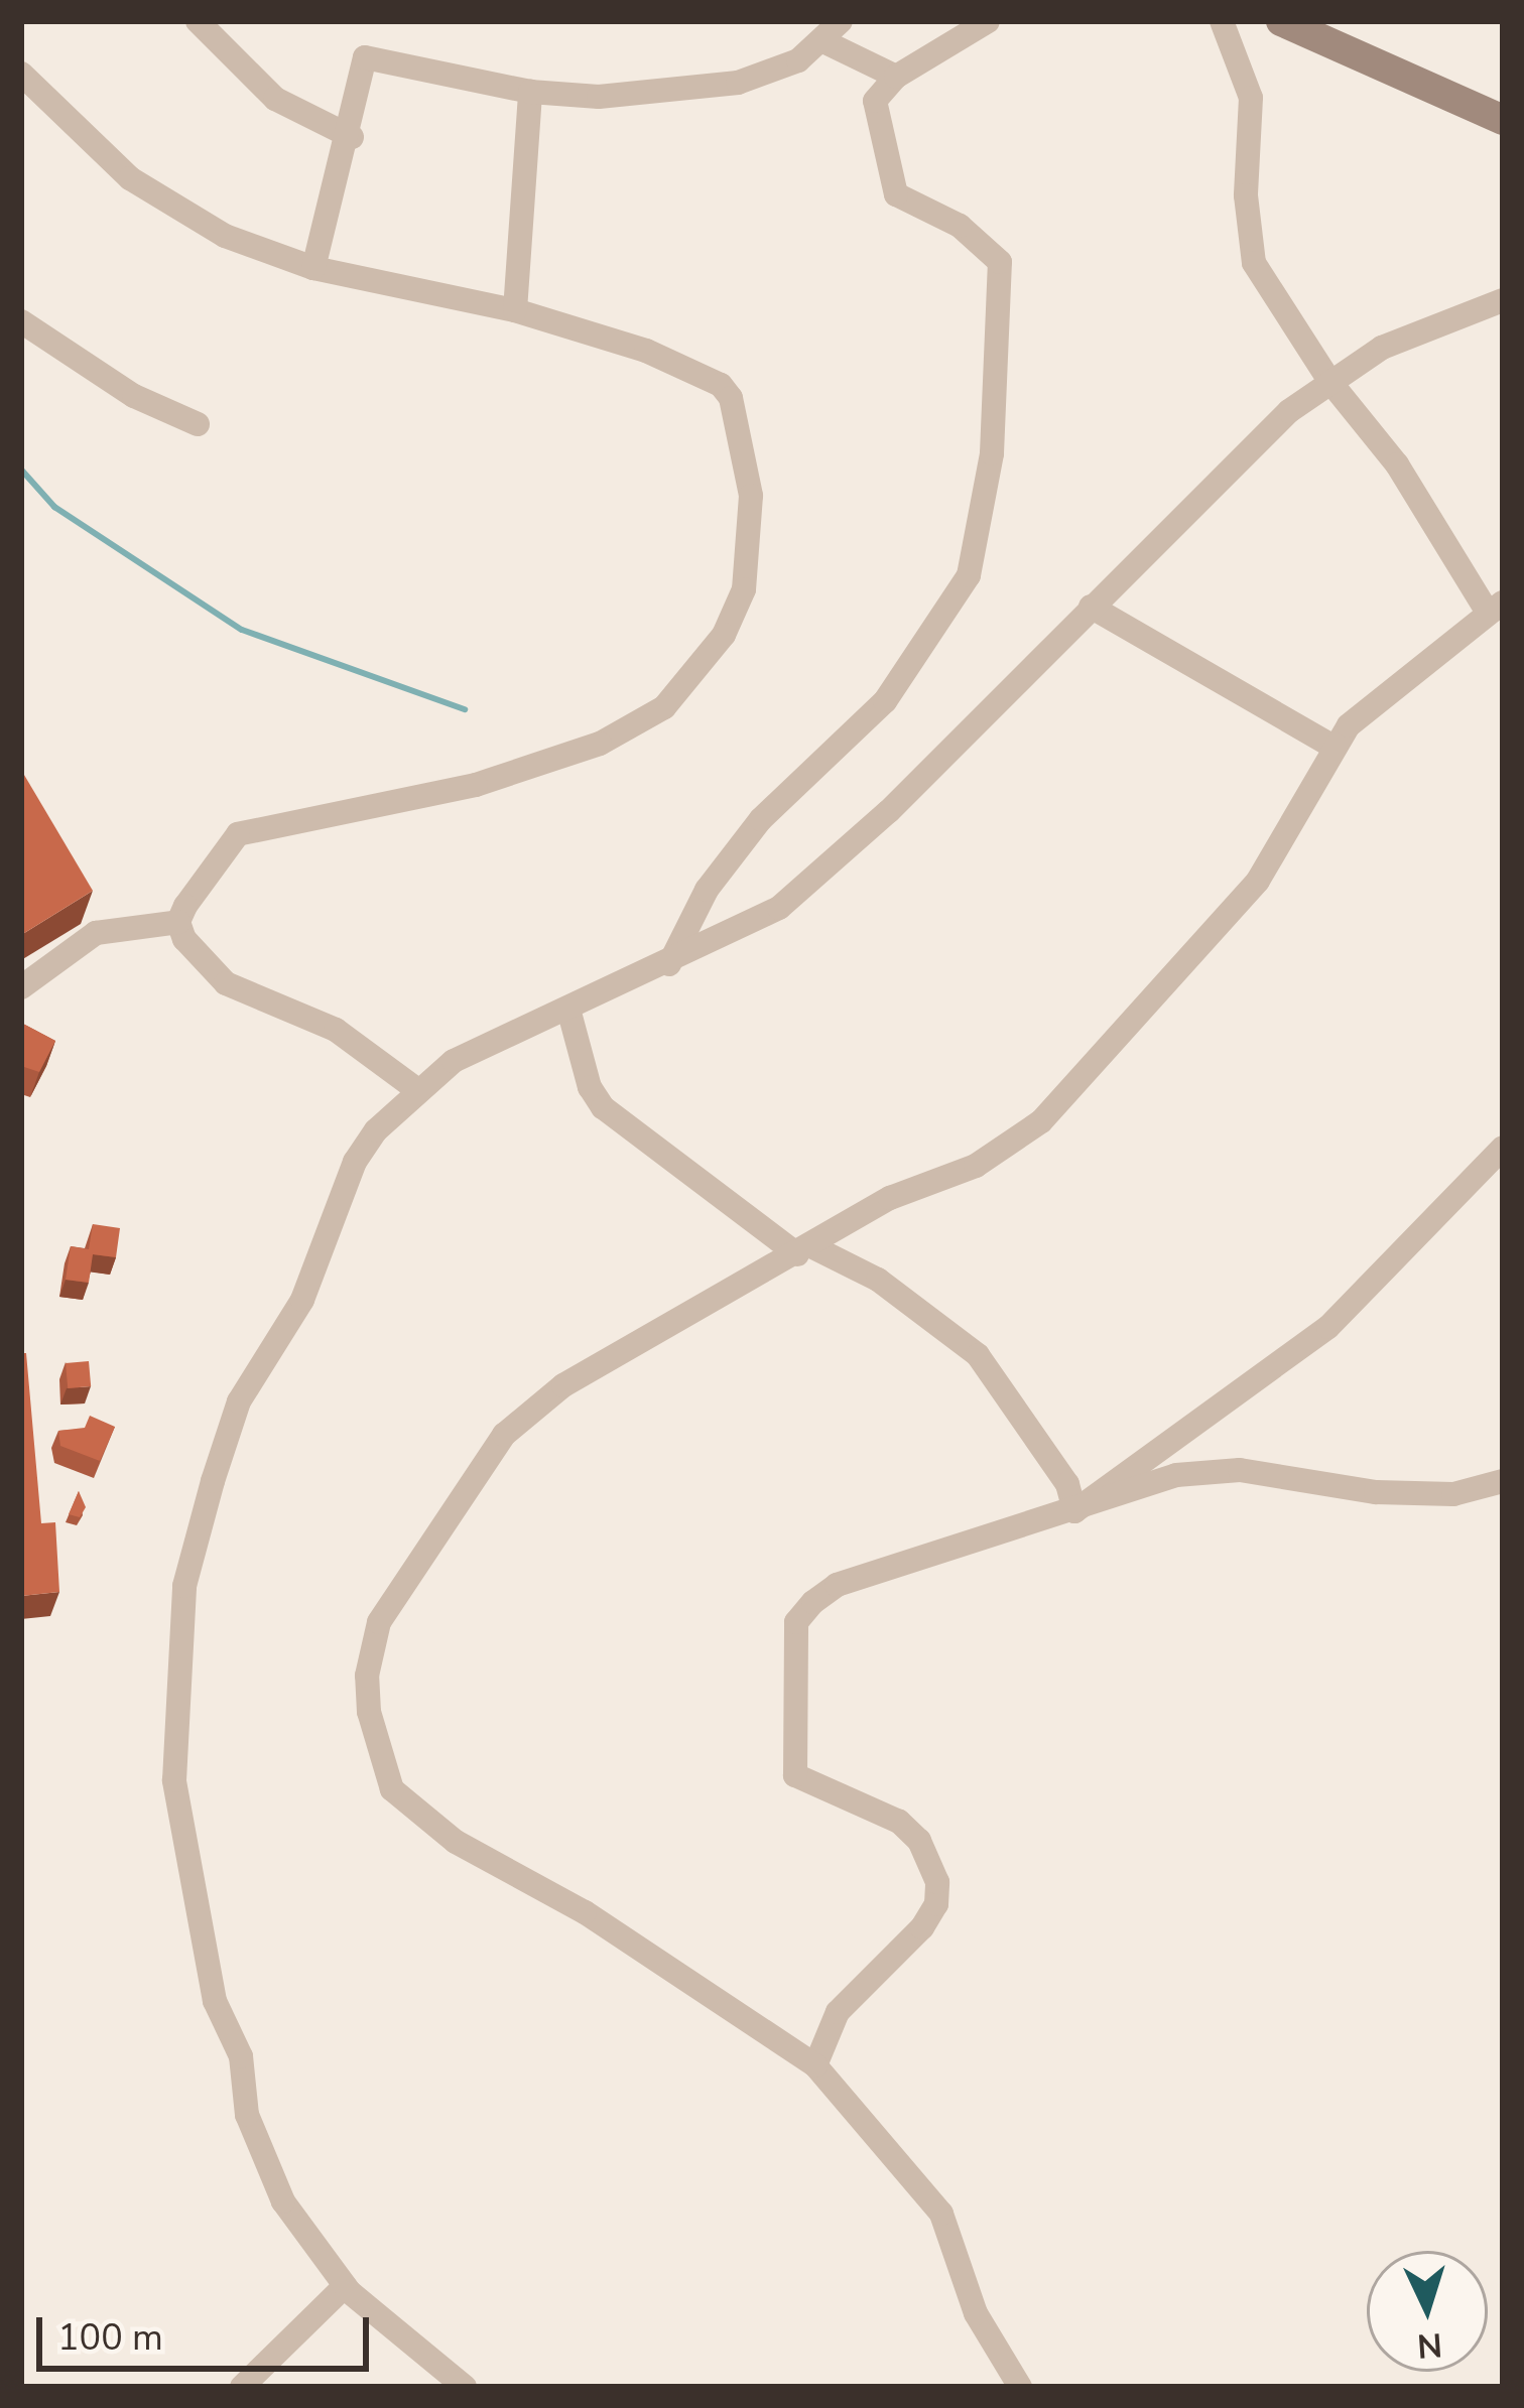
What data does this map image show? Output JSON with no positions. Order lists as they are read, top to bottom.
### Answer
{
  "scale_bar": "100 m",
  "north": "bottom"
}
